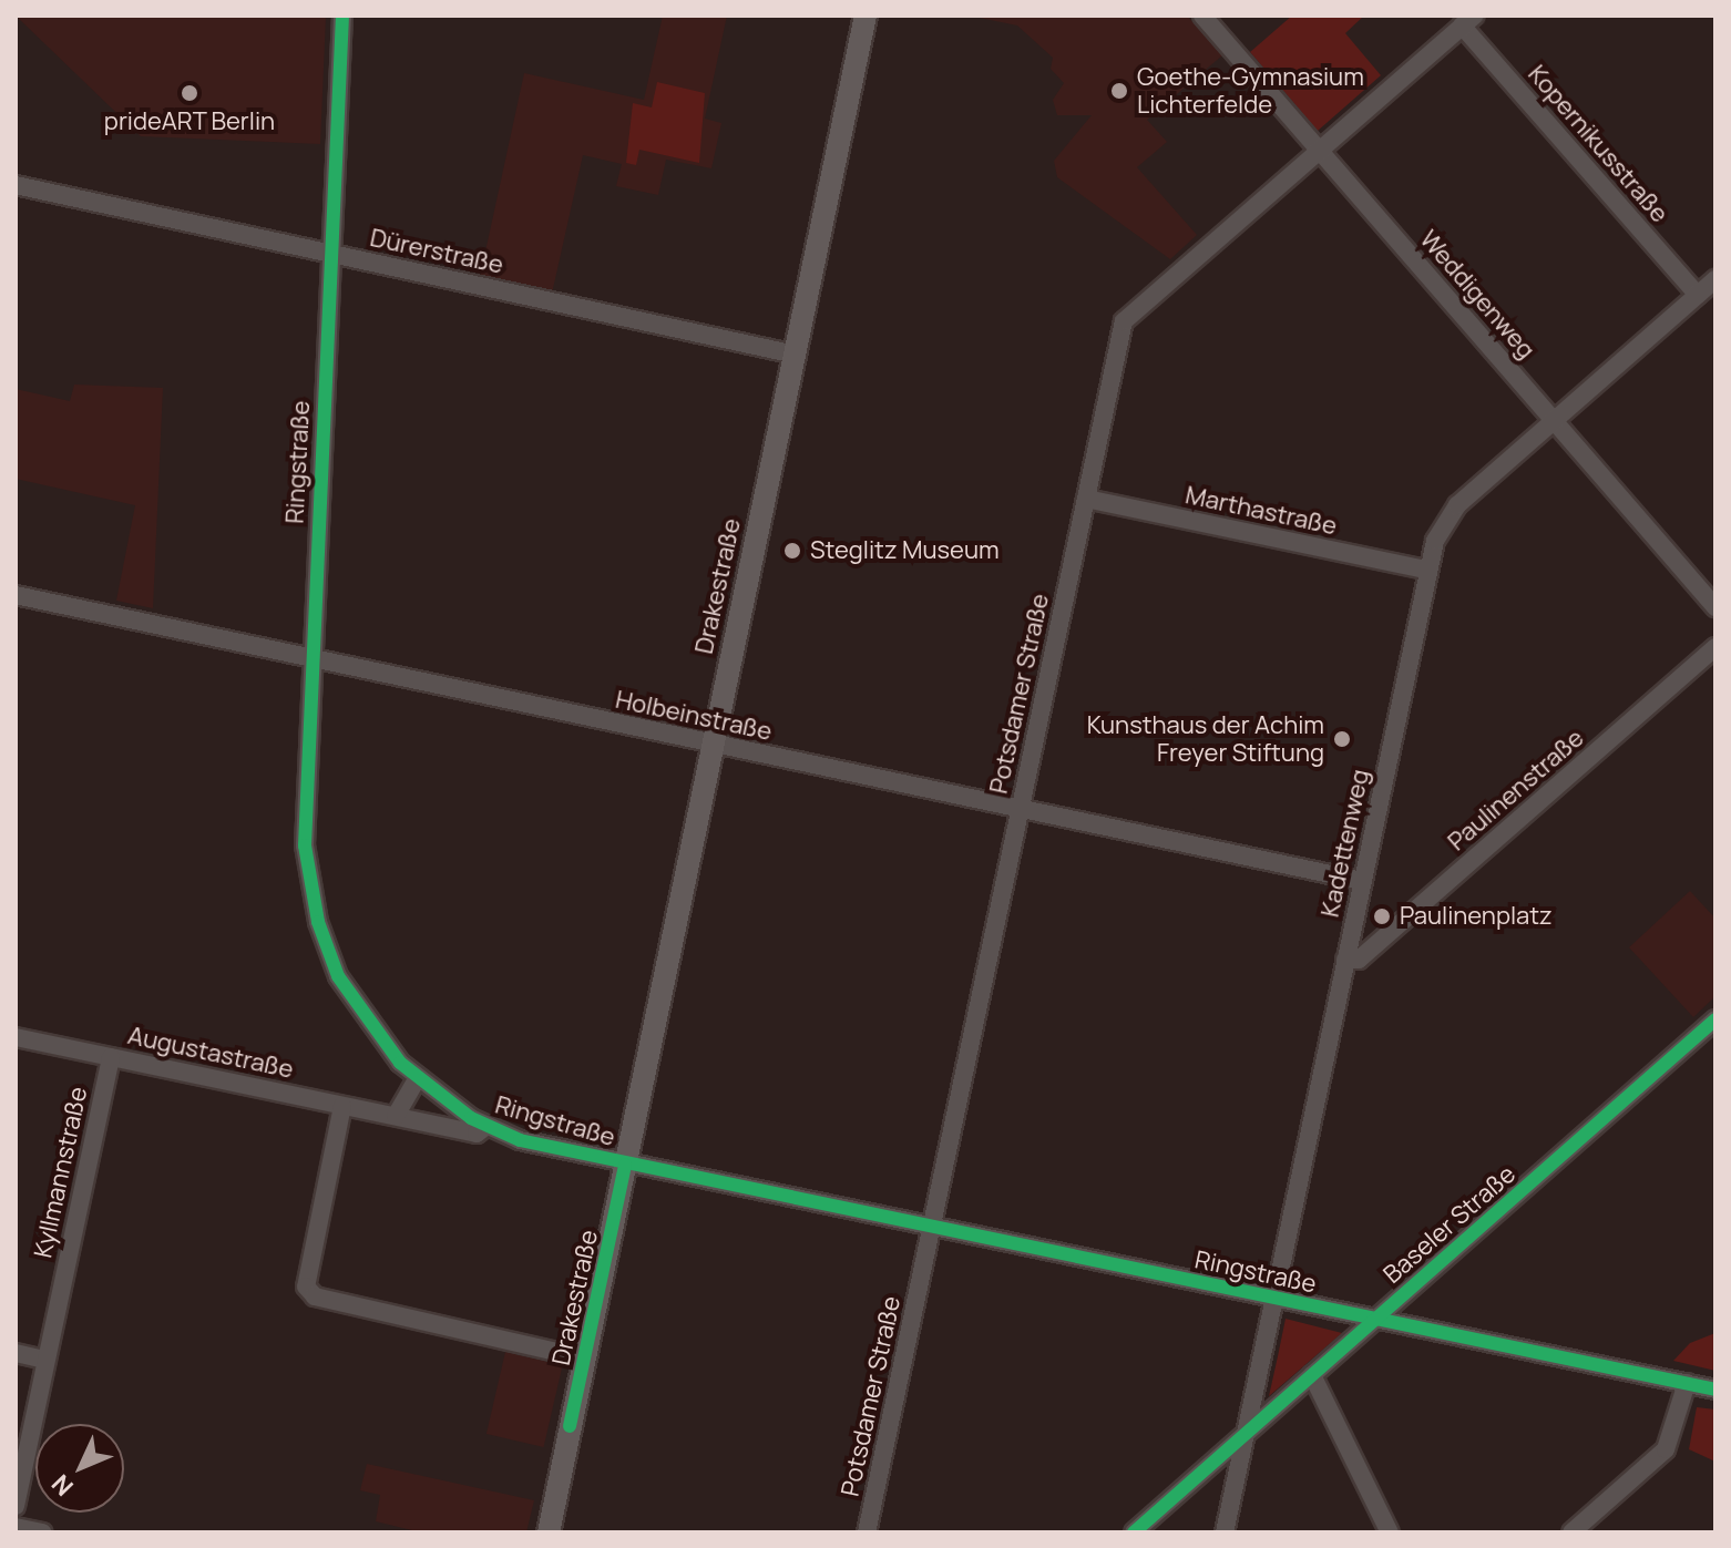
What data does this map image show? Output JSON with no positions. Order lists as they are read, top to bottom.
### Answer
{
  "streets": {
    "main road": ["Drakestraße"],
    "street": [
      "Kopernikusstraße",
      "Dürerstraße",
      "Weddigenweg",
      "Ringstraße",
      "Marthastraße",
      "Potsdamer Straße",
      "Holbeinstraße",
      "Paulinenstraße",
      "Kadettenweg",
      "Augustastraße",
      "Kyllmannstraße",
      "Baseler Straße"
    ]
  },
  "crossings": [
    ["Kopernikusstraße", "Potsdamer Straße"],
    ["Kopernikusstraße", "Kadettenweg"],
    ["Dürerstraße", "Ringstraße"],
    ["Dürerstraße", "Drakestraße"],
    ["Weddigenweg", "Potsdamer Straße"],
    ["Weddigenweg", "Kadettenweg"],
    ["Ringstraße", "Drakestraße"],
    ["Ringstraße", "Potsdamer Straße"],
    ["Ringstraße", "Holbeinstraße"],
    ["Ringstraße", "Kadettenweg"],
    ["Ringstraße", "Augustastraße"],
    ["Ringstraße", "Baseler Straße"],
    ["Marthastraße", "Potsdamer Straße"],
    ["Marthastraße", "Kadettenweg"],
    ["Drakestraße", "Holbeinstraße"],
    ["Potsdamer Straße", "Holbeinstraße"],
    ["Holbeinstraße", "Kadettenweg"],
    ["Paulinenstraße", "Kadettenweg"],
    ["Kadettenweg", "Baseler Straße"],
    ["Augustastraße", "Kyllmannstraße"]
  ],
  "places": [
    "Goethe-Gymnasium Lichterfelde",
    "prideART Berlin",
    "Steglitz Museum",
    "Kunsthaus der Achim Freyer Stiftung",
    "Paulinenplatz"
  ],
  "north": "bottom left"
}
